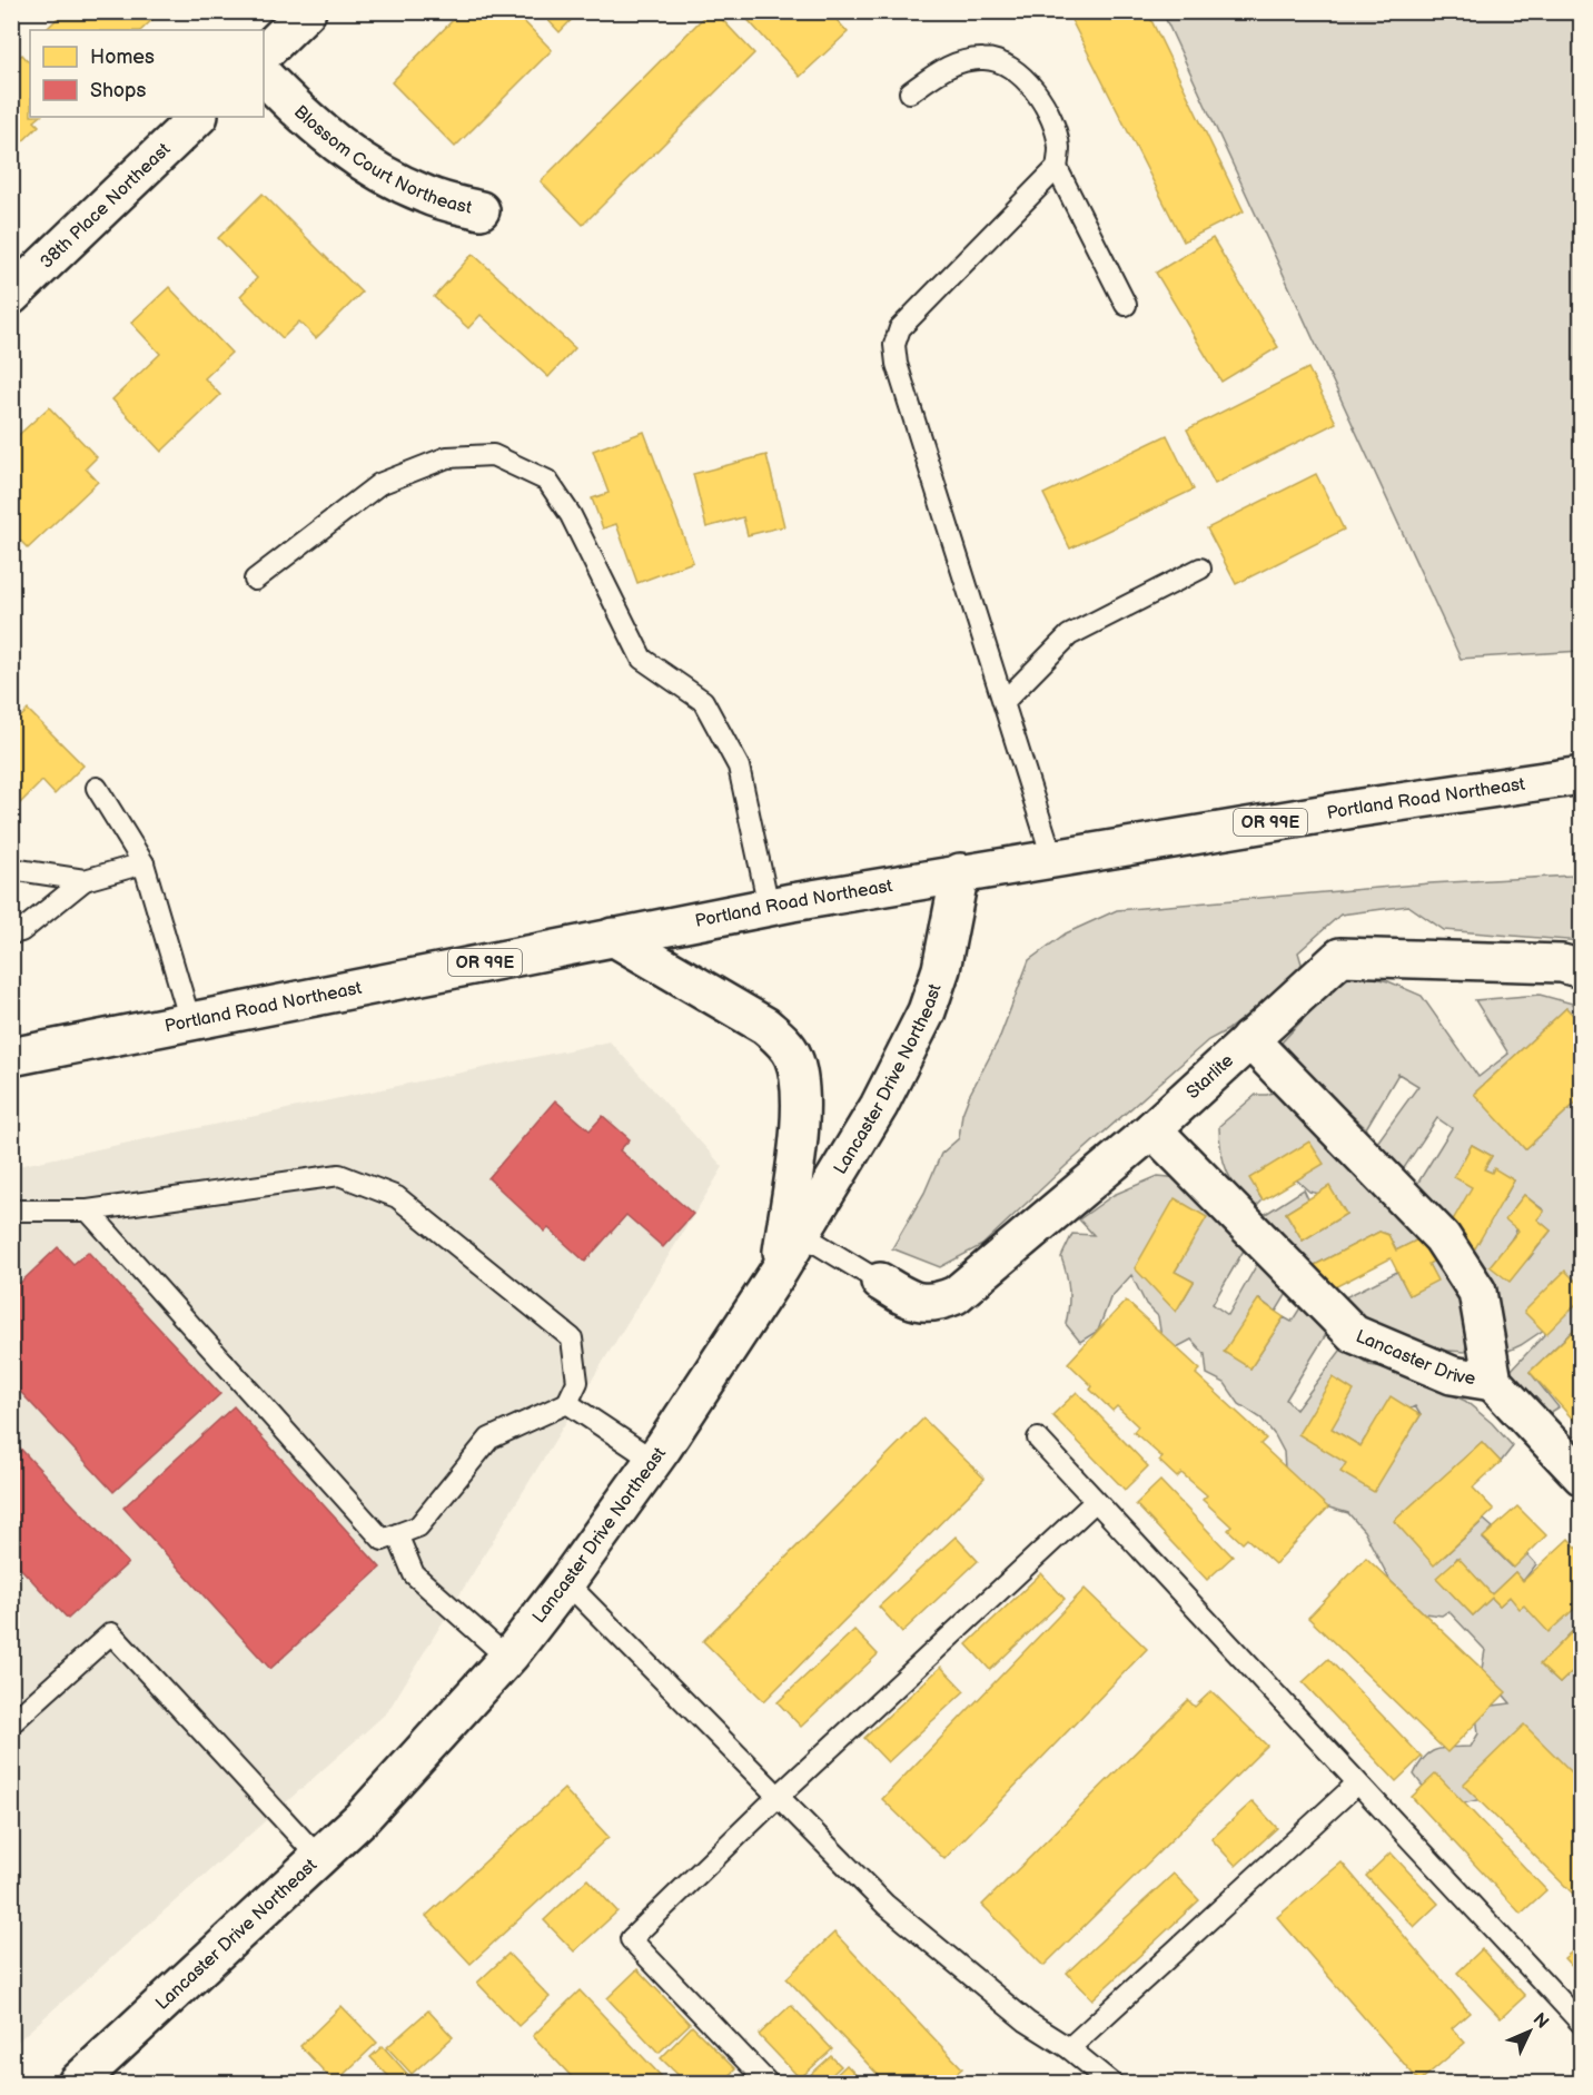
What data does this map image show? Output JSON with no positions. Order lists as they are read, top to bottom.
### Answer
{
  "streets": {
    "main road": [
      "Blossom Court Northeast",
      "38th Place Northeast",
      "Portland Road Northeast",
      "OR 99E",
      "Starlite",
      "Lancaster Drive Northeast",
      "Lancaster Drive"
    ]
  },
  "crossings": [
    ["Portland Road Northeast", "Lancaster Drive Northeast"],
    ["Starlite", "Lancaster Drive"]
  ],
  "legend": ["Homes", "Shops"],
  "north": "top right"
}
